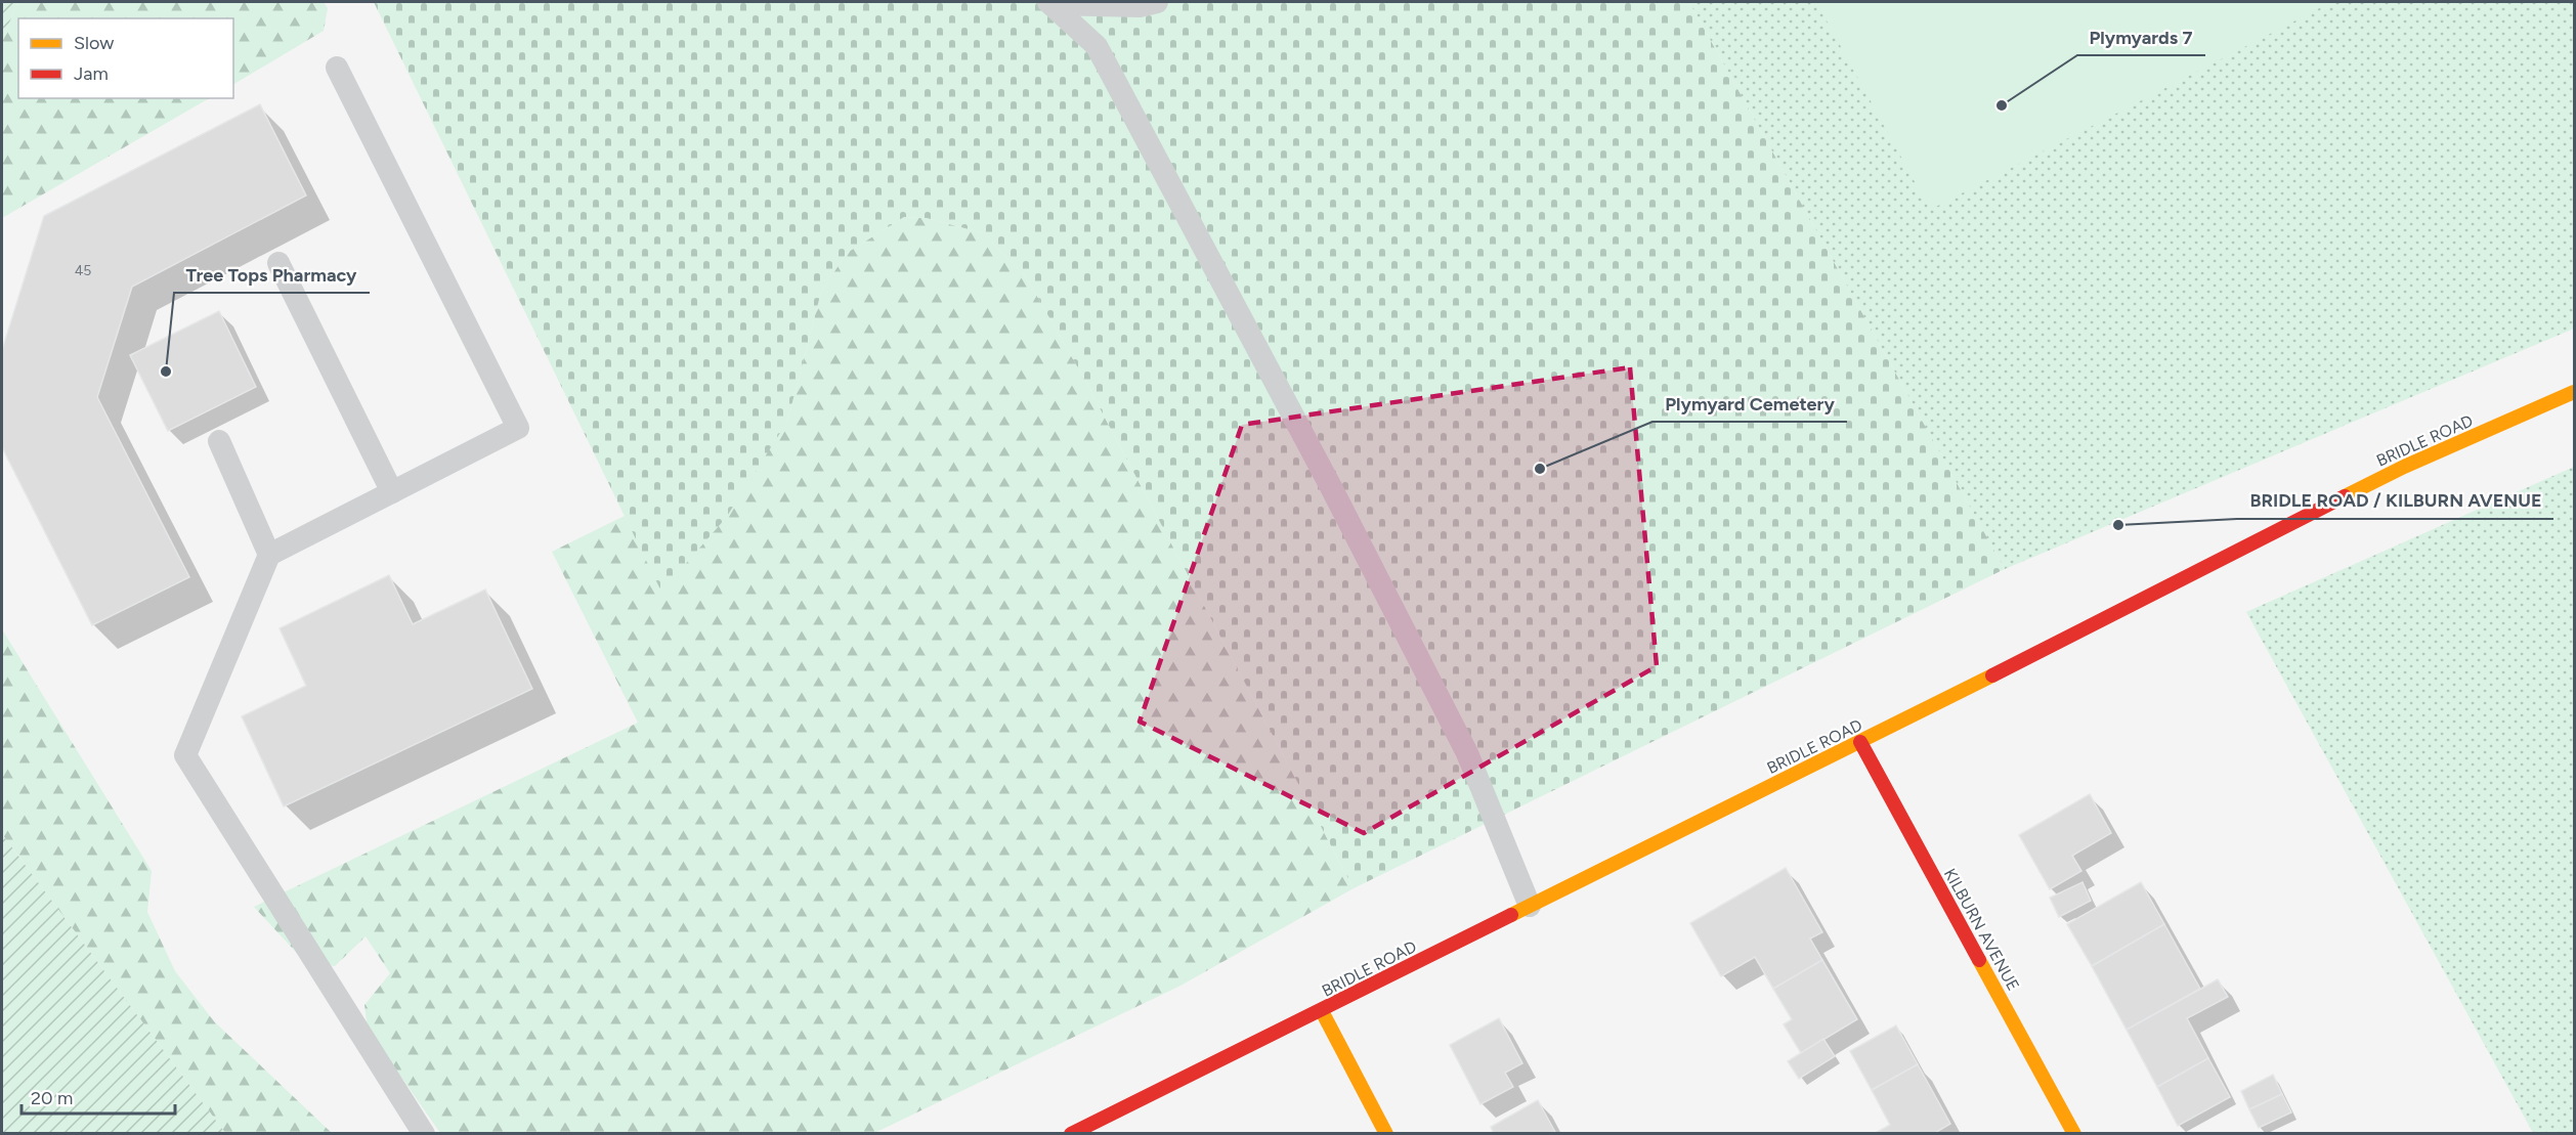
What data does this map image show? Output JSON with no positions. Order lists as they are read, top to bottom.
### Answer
{
  "streets": {
    "street": ["BRIDLE ROAD", "KILBURN AVENUE"]
  },
  "crossings": [
    ["BRIDLE ROAD", "KILBURN AVENUE"]
  ],
  "places": [
    "Plymyards 7",
    "Tree Tops Pharmacy",
    "Plymyard Cemetery",
    "BRIDLE ROAD / KILBURN AVENUE"
  ],
  "house_numbers": ["45"],
  "legend": ["Slow", "Jam"],
  "scale_bar": "20 m"
}
